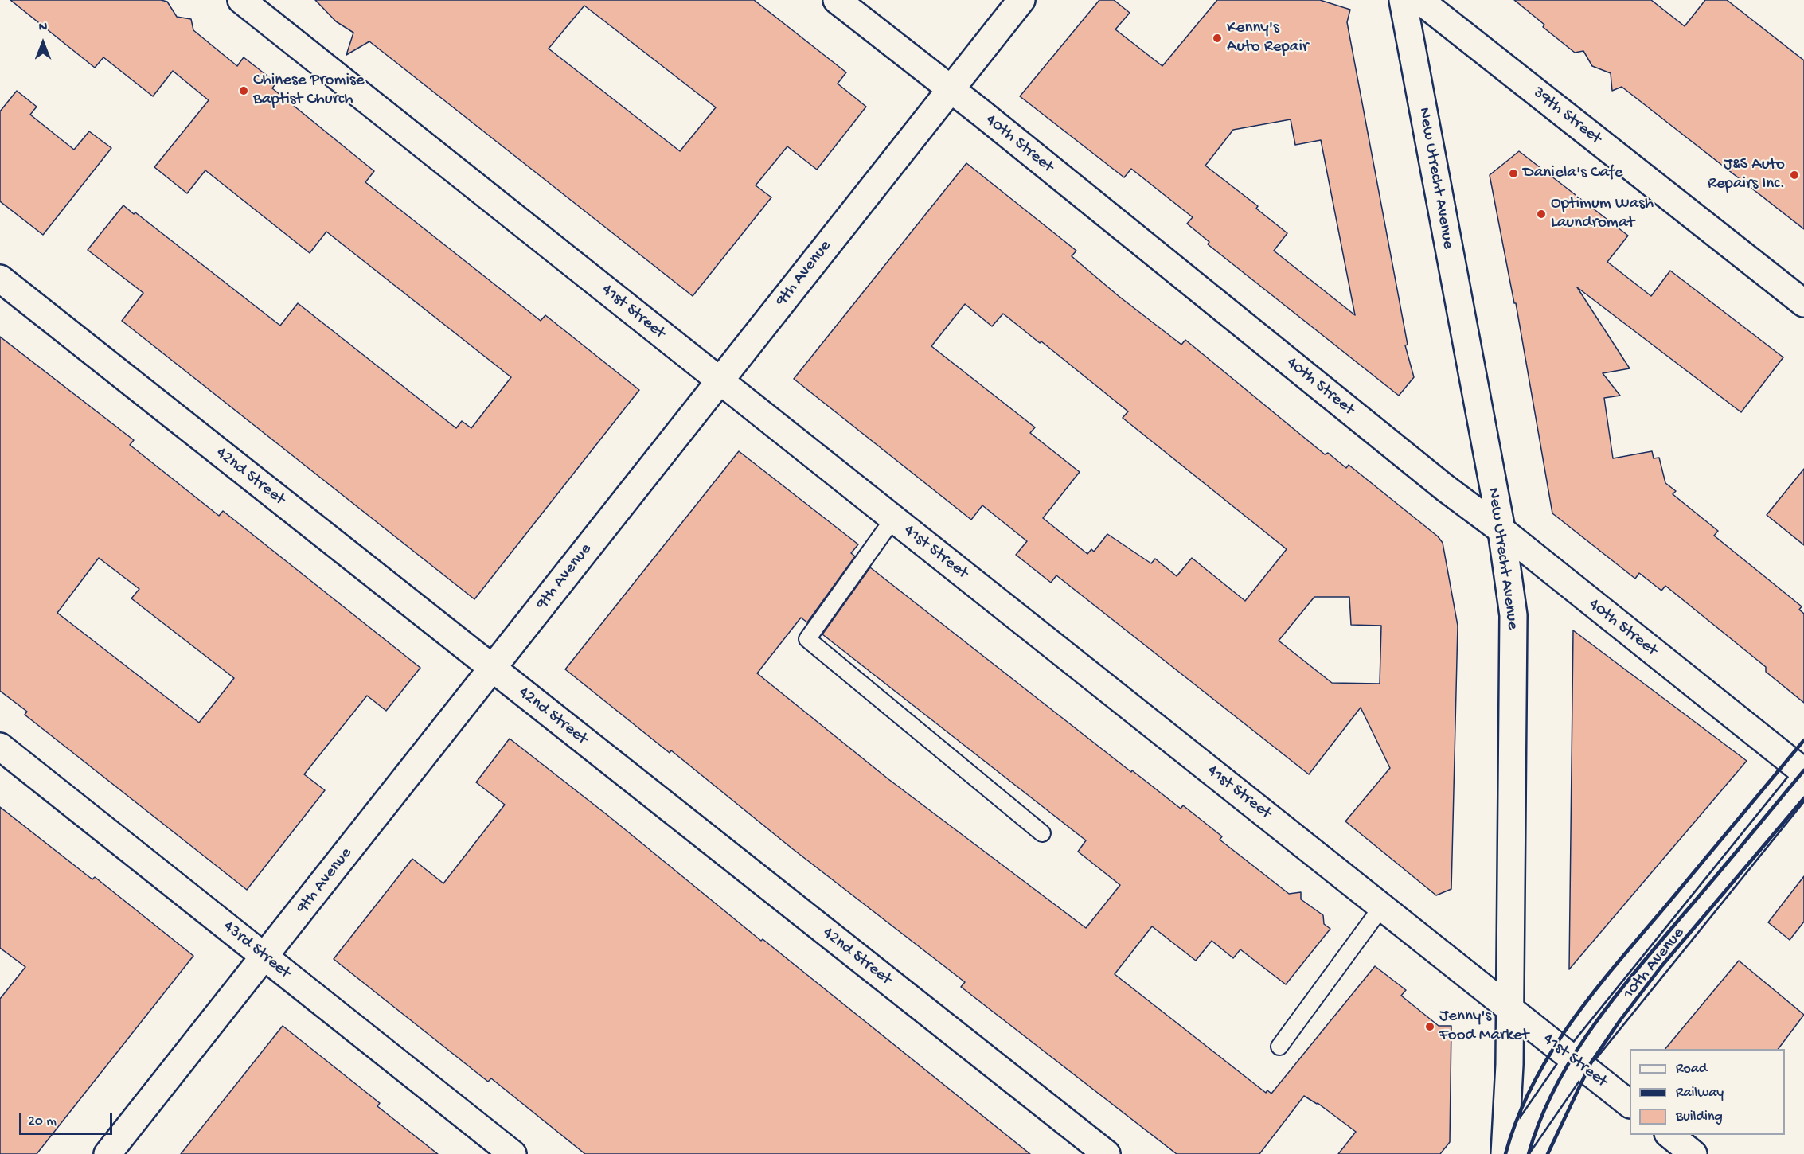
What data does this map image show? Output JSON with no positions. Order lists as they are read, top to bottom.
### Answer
{
  "streets": {
    "street": [
      "39th Street",
      "40th Street",
      "New Utrecht Avenue",
      "9th Avenue",
      "41st Street",
      "42nd Street",
      "43rd Street",
      "10th Avenue"
    ]
  },
  "crossings": [
    ["40th Street", "New Utrecht Avenue"],
    ["40th Street", "9th Avenue"],
    ["New Utrecht Avenue", "41st Street"],
    ["9th Avenue", "41st Street"],
    ["9th Avenue", "42nd Street"],
    ["9th Avenue", "43rd Street"],
    ["41st Street", "10th Avenue"]
  ],
  "places": [
    "Kenny's Auto Repair",
    "Chinese Promise Baptist Church",
    "Daniela's Cafe",
    "J&S Auto Repairs Inc.",
    "Optimum Wash Laundromat",
    "Jenny's Food Market"
  ],
  "legend": ["Road", "Railway", "Building"],
  "scale_bar": "20 m",
  "north": "top"
}
